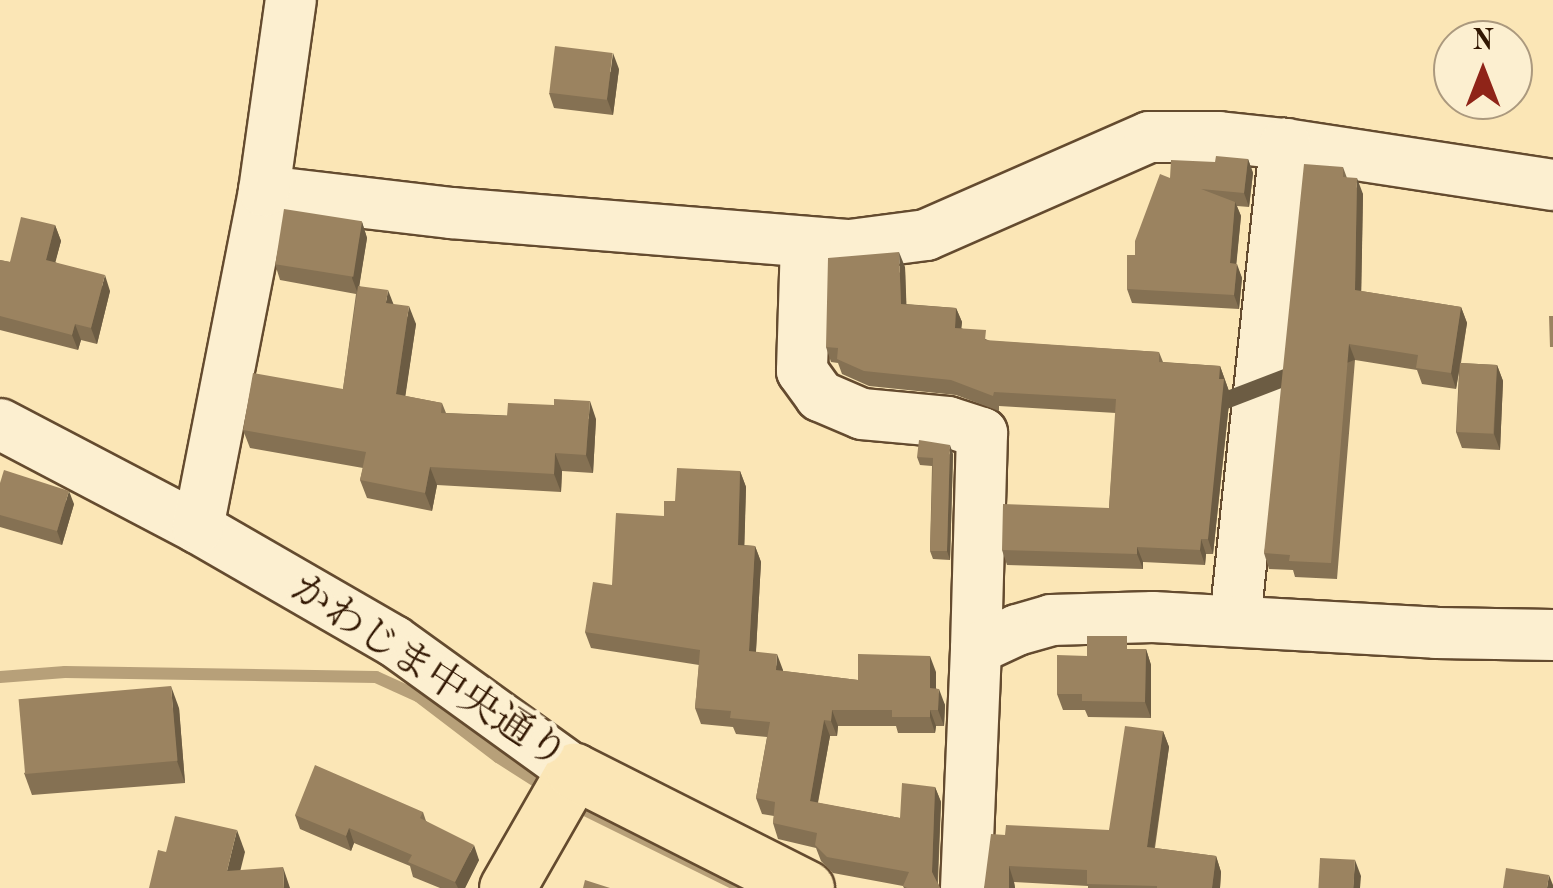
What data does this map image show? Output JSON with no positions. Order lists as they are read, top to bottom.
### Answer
{
  "streets": {
    "main road": ["かわじま中央通り"]
  },
  "north": "top"
}
